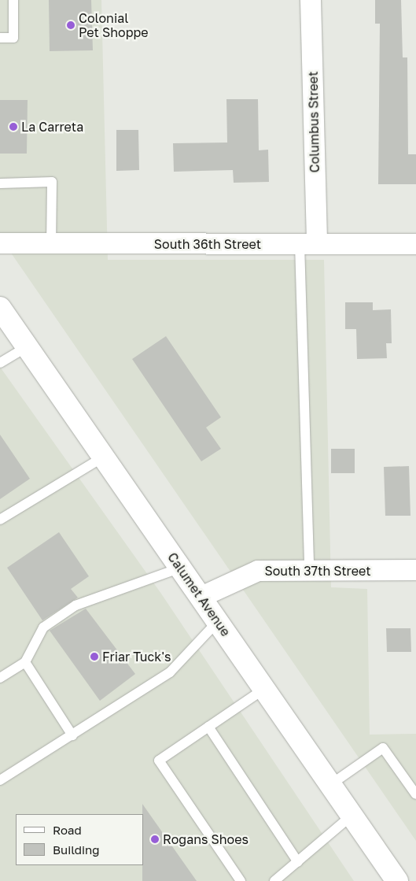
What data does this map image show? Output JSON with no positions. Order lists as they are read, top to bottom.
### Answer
{
  "streets": {
    "main road": ["Calumet Avenue"],
    "street": ["Columbus Street", "South 36th Street", "South 37th Street"]
  },
  "crossings": [
    ["Columbus Street", "South 36th Street"],
    ["South 37th Street", "Calumet Avenue"]
  ],
  "places": [
    "Colonial Pet Shoppe",
    "La Carreta",
    "Friar Tuck's",
    "Rogans Shoes"
  ],
  "legend": ["Road", "Building"]
}
